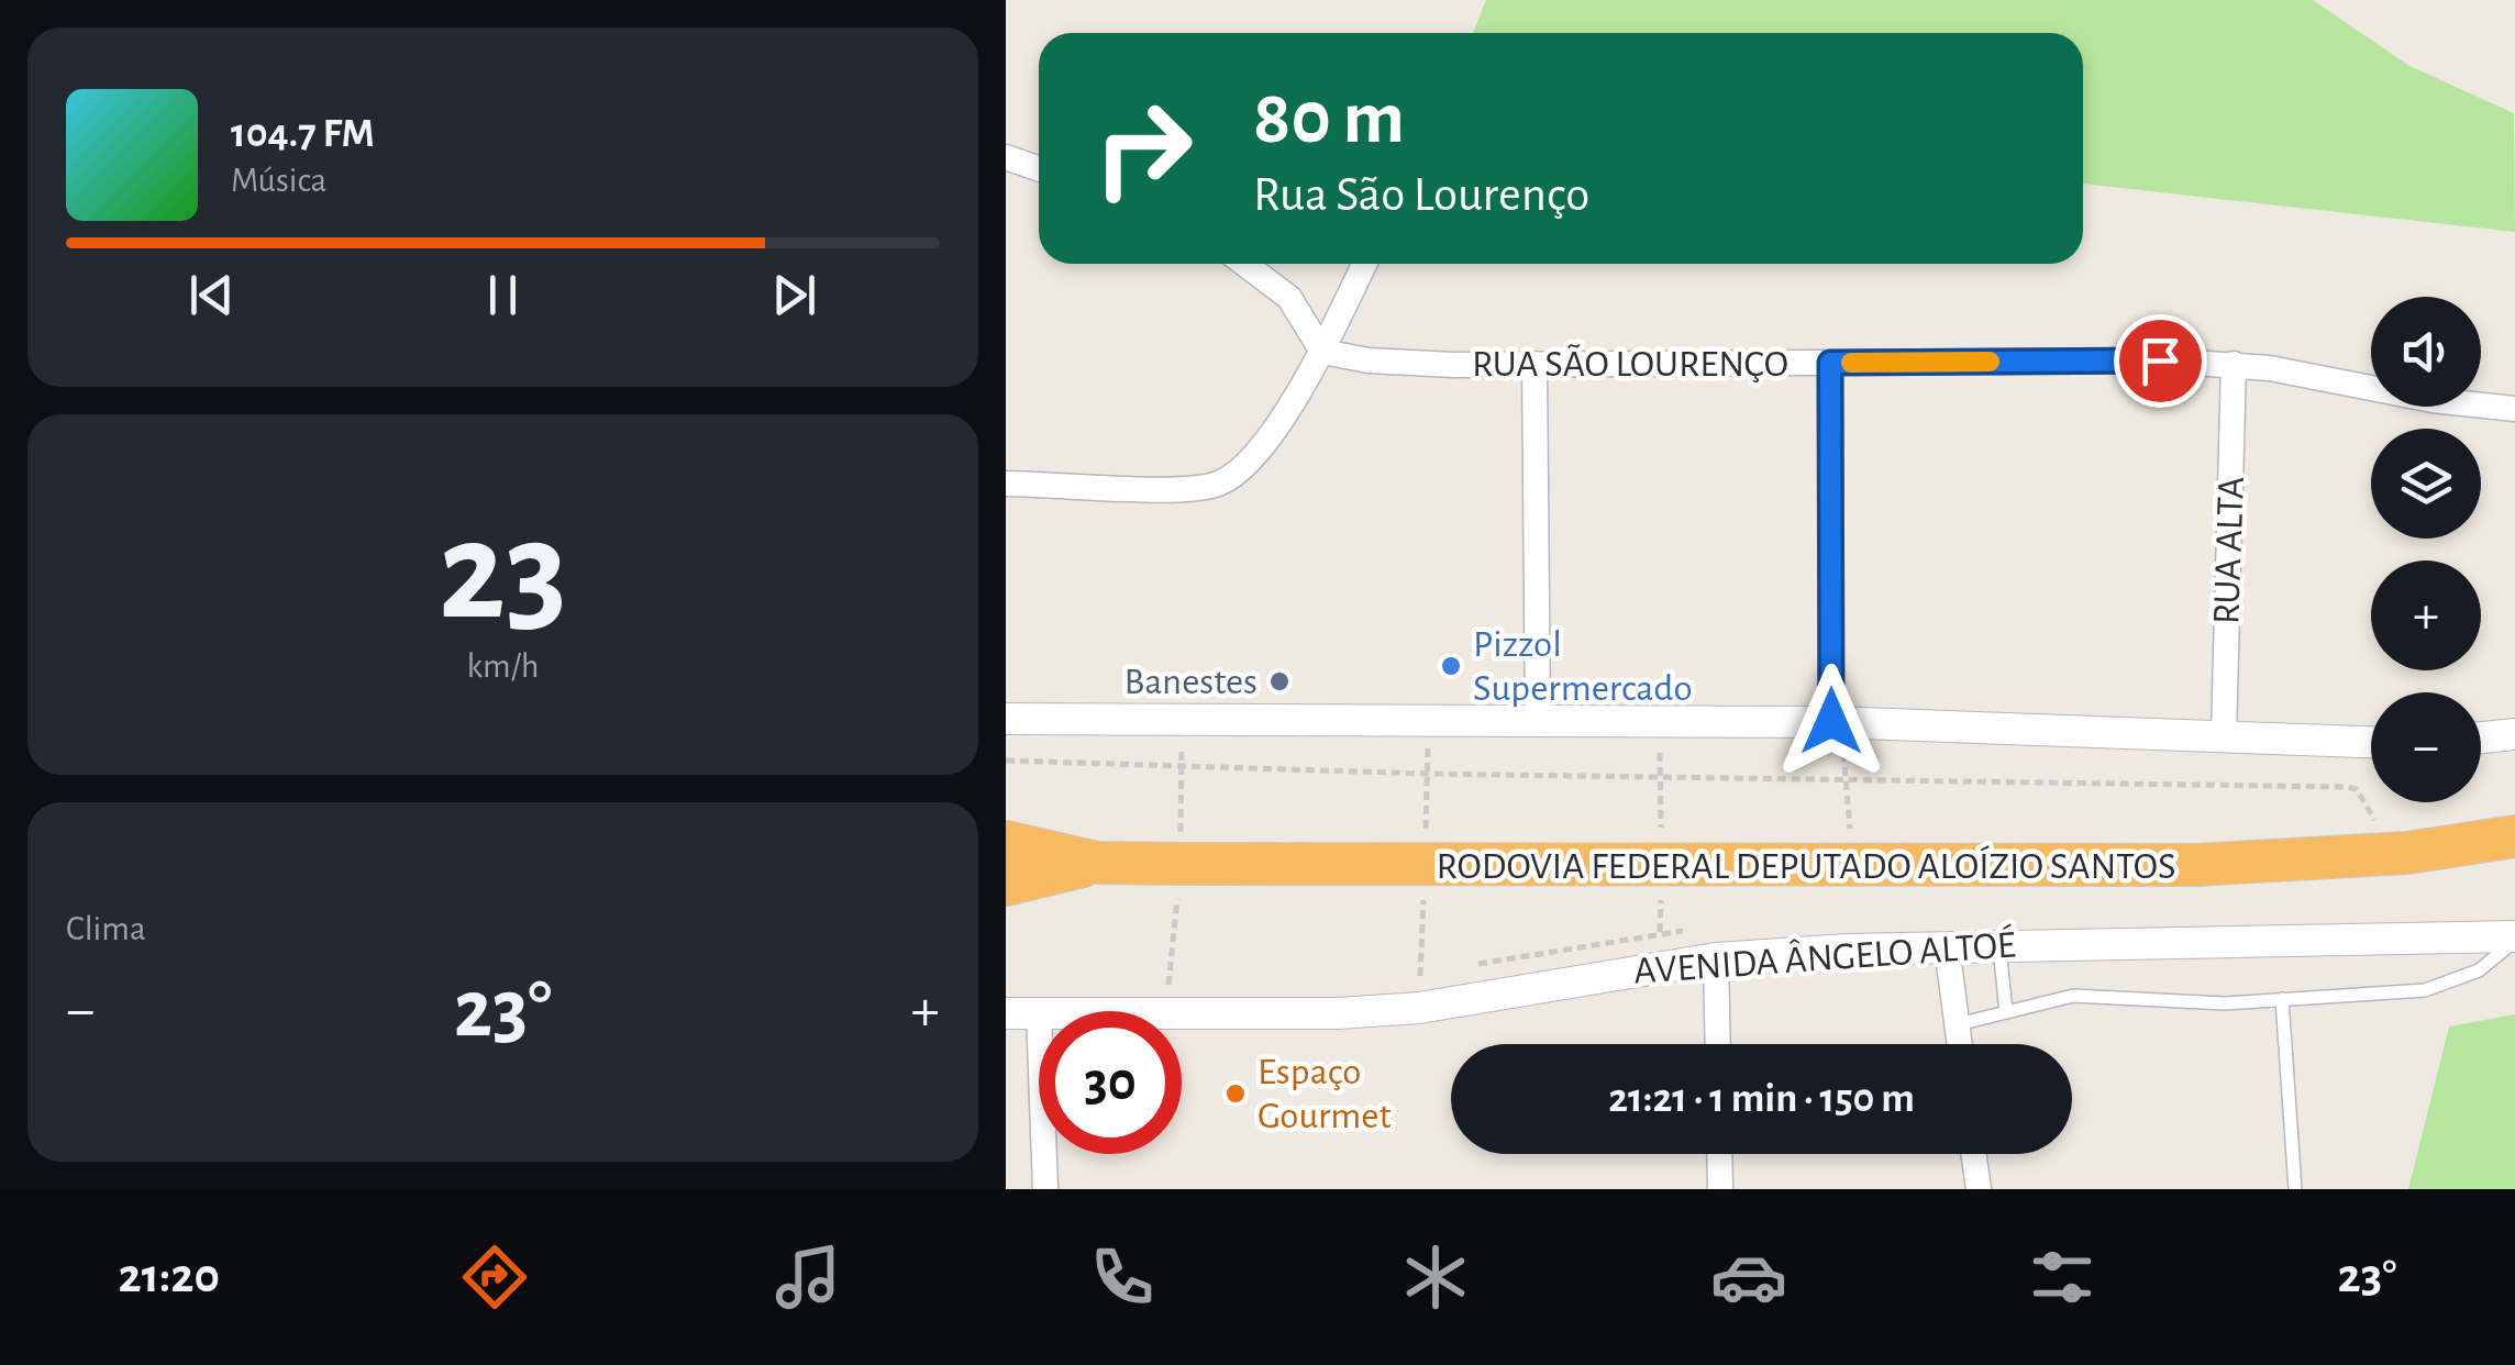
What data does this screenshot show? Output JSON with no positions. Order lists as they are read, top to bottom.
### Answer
{
  "streets": {
    "highway": ["RODOVIA FEDERAL DEPUTADO ALOÍZIO SANTOS"],
    "street": ["RUA SÃO LOURENÇO", "RUA ALTA", "AVENIDA ÂNGELO ALTOÉ"]
  },
  "crossings": [
    ["RUA SÃO LOURENÇO", "RUA ALTA"]
  ],
  "places": ["Pizzol Supermercado", "Banestes", "Espaço Gourmet"],
  "page": {
    "turn": ["80 m", "Rua São Lourenço"],
    "song": ["104.7 FM", "Música"],
    "map_buttons": ["+", "−"],
    "tile": [
      ["23", "km/h"],
      "Clima"
    ],
    "heat": ["−", "23°", "+"],
    "limit": "30",
    "trip": "21:21 · 1 min · 150 m",
    "tabs": ["21:20", "23°"]
  }
}
